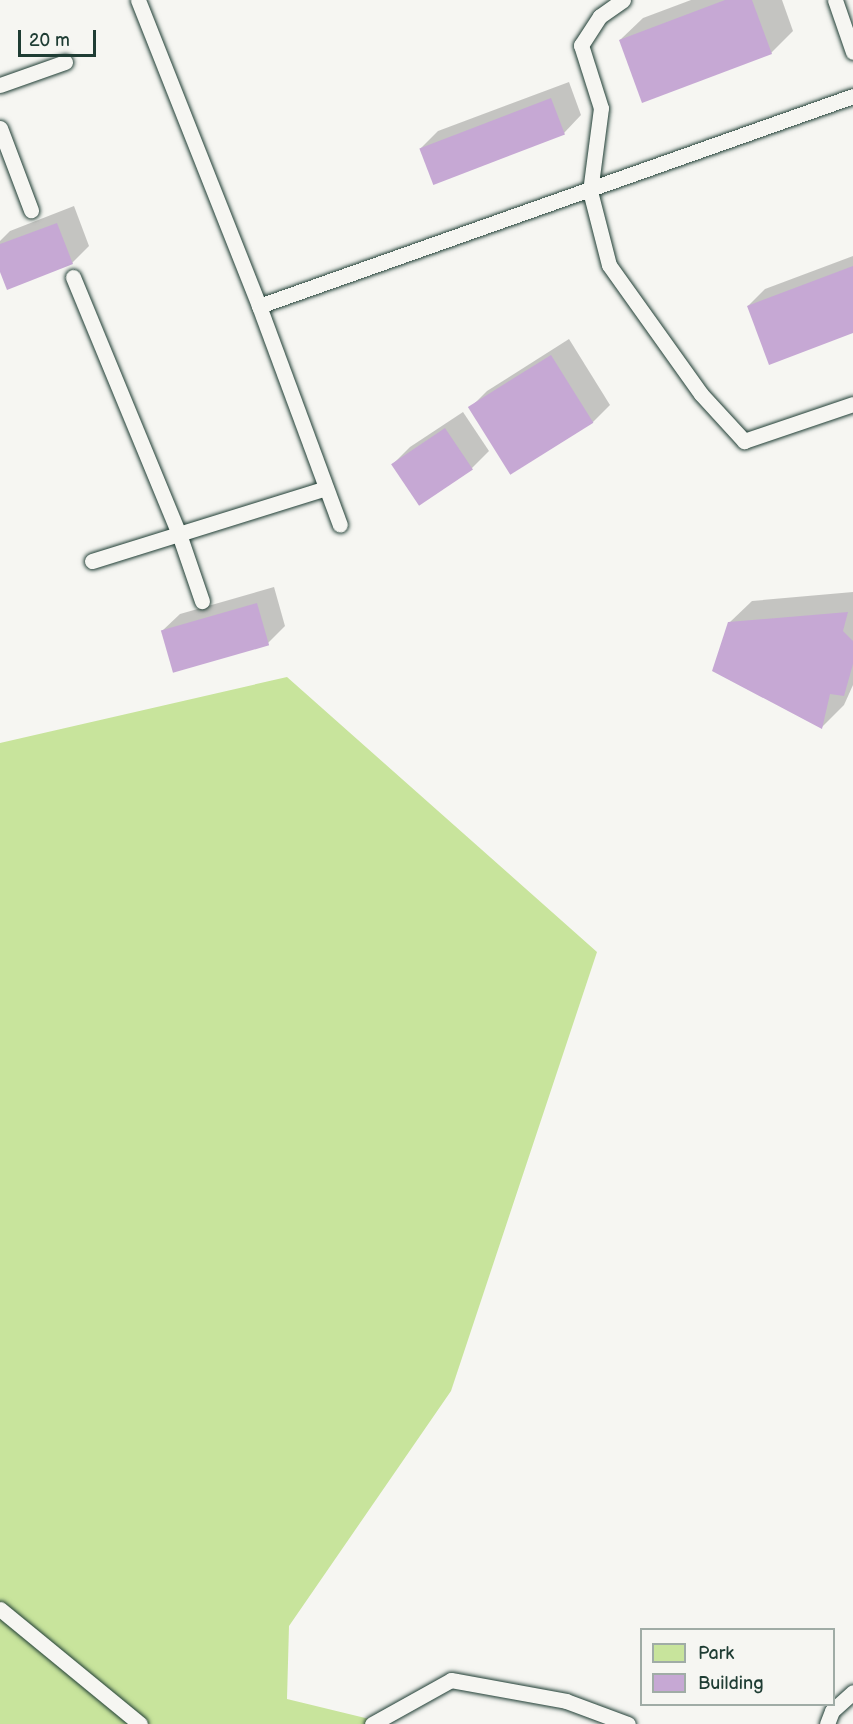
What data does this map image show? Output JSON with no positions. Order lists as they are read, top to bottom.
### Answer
{
  "legend": ["Park", "Building"],
  "scale_bar": "20 m"
}
